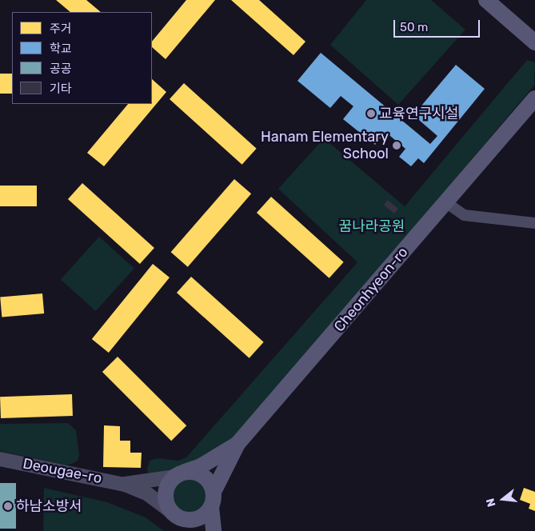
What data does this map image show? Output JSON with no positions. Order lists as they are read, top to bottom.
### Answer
{
  "streets": {
    "main road": ["Cheonhyeon-ro"],
    "street": ["Deougae-ro"]
  },
  "crossings": [
    ["Cheonhyeon-ro", "Deougae-ro"]
  ],
  "parks": ["꿈나라공원"],
  "places": ["교육연구시설", "Hanam Elementary School", "하남소방서"],
  "legend": [
    "주거",
    "학교",
    "공공",
    "기타"
  ],
  "scale_bar": "50 m",
  "north": "left"
}
